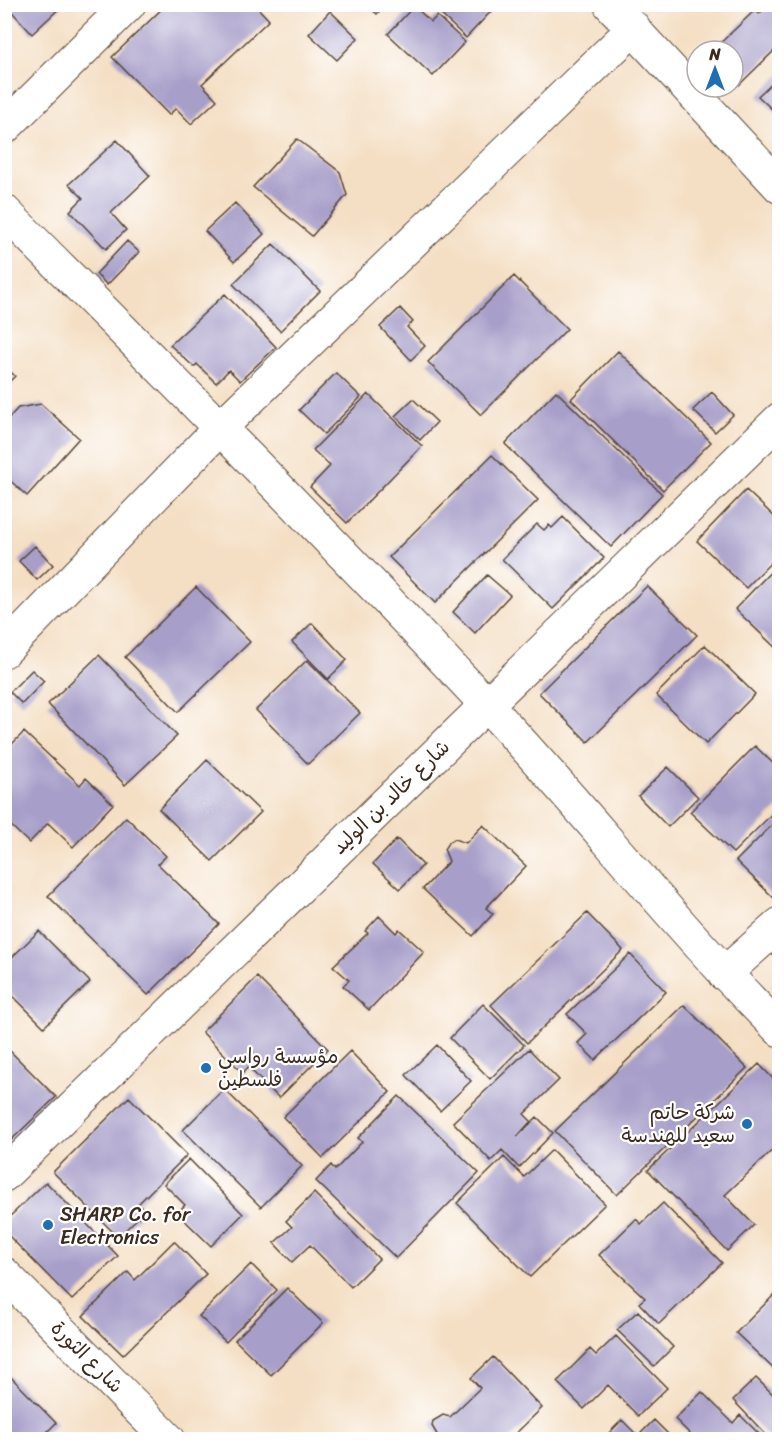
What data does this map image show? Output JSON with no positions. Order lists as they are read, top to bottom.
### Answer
{
  "streets": {
    "street": ["شارع خالد بن الوليد", "شارع الثورة"]
  },
  "places": ["مؤسسة رواسي فلسطين", "شركة حاتم سعيد للهندسة", "SHARP Co. for Electronics"],
  "north": "top"
}
